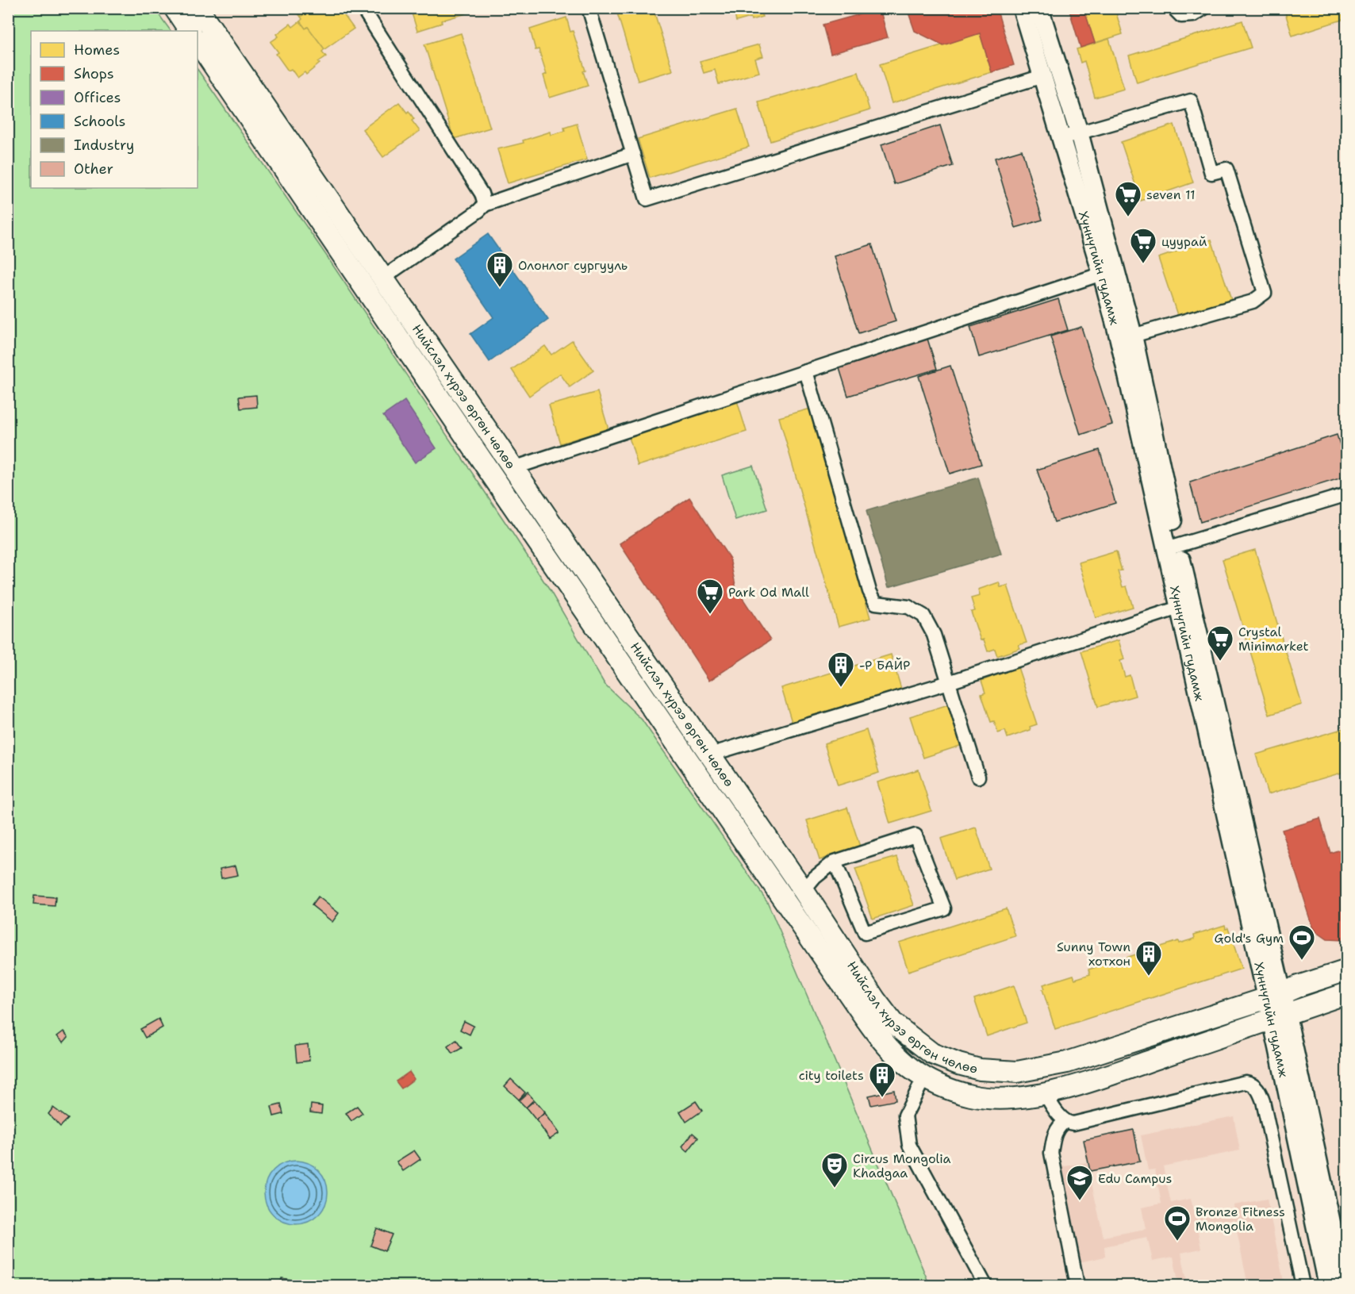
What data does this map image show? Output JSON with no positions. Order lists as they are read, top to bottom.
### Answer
{
  "streets": {
    "main road": ["Хүннүгийн гудамж", "Нийслэл хүрээ өргөн чөлөө"]
  },
  "crossings": [
    ["Хүннүгийн гудамж", "Нийслэл хүрээ өргөн чөлөө"]
  ],
  "places": {
    "supermarket": [
      "seven 11",
      "цуурай",
      "Park Od Mall",
      "Crystal Minimarket"
    ],
    "building": [
      "Олонлог сургууль",
      "-Р БАЙР",
      "Sunny Town хотхон",
      "city toilets"
    ],
    "sports": ["Gold's Gym", "Bronze Fitness Mongolia"],
    "theatre": ["Circus Mongolia Khadgaa"],
    "school or university": ["Edu Campus"]
  },
  "legend": [
    "Homes",
    "Shops",
    "Offices",
    "Schools",
    "Industry",
    "Other"
  ]
}
